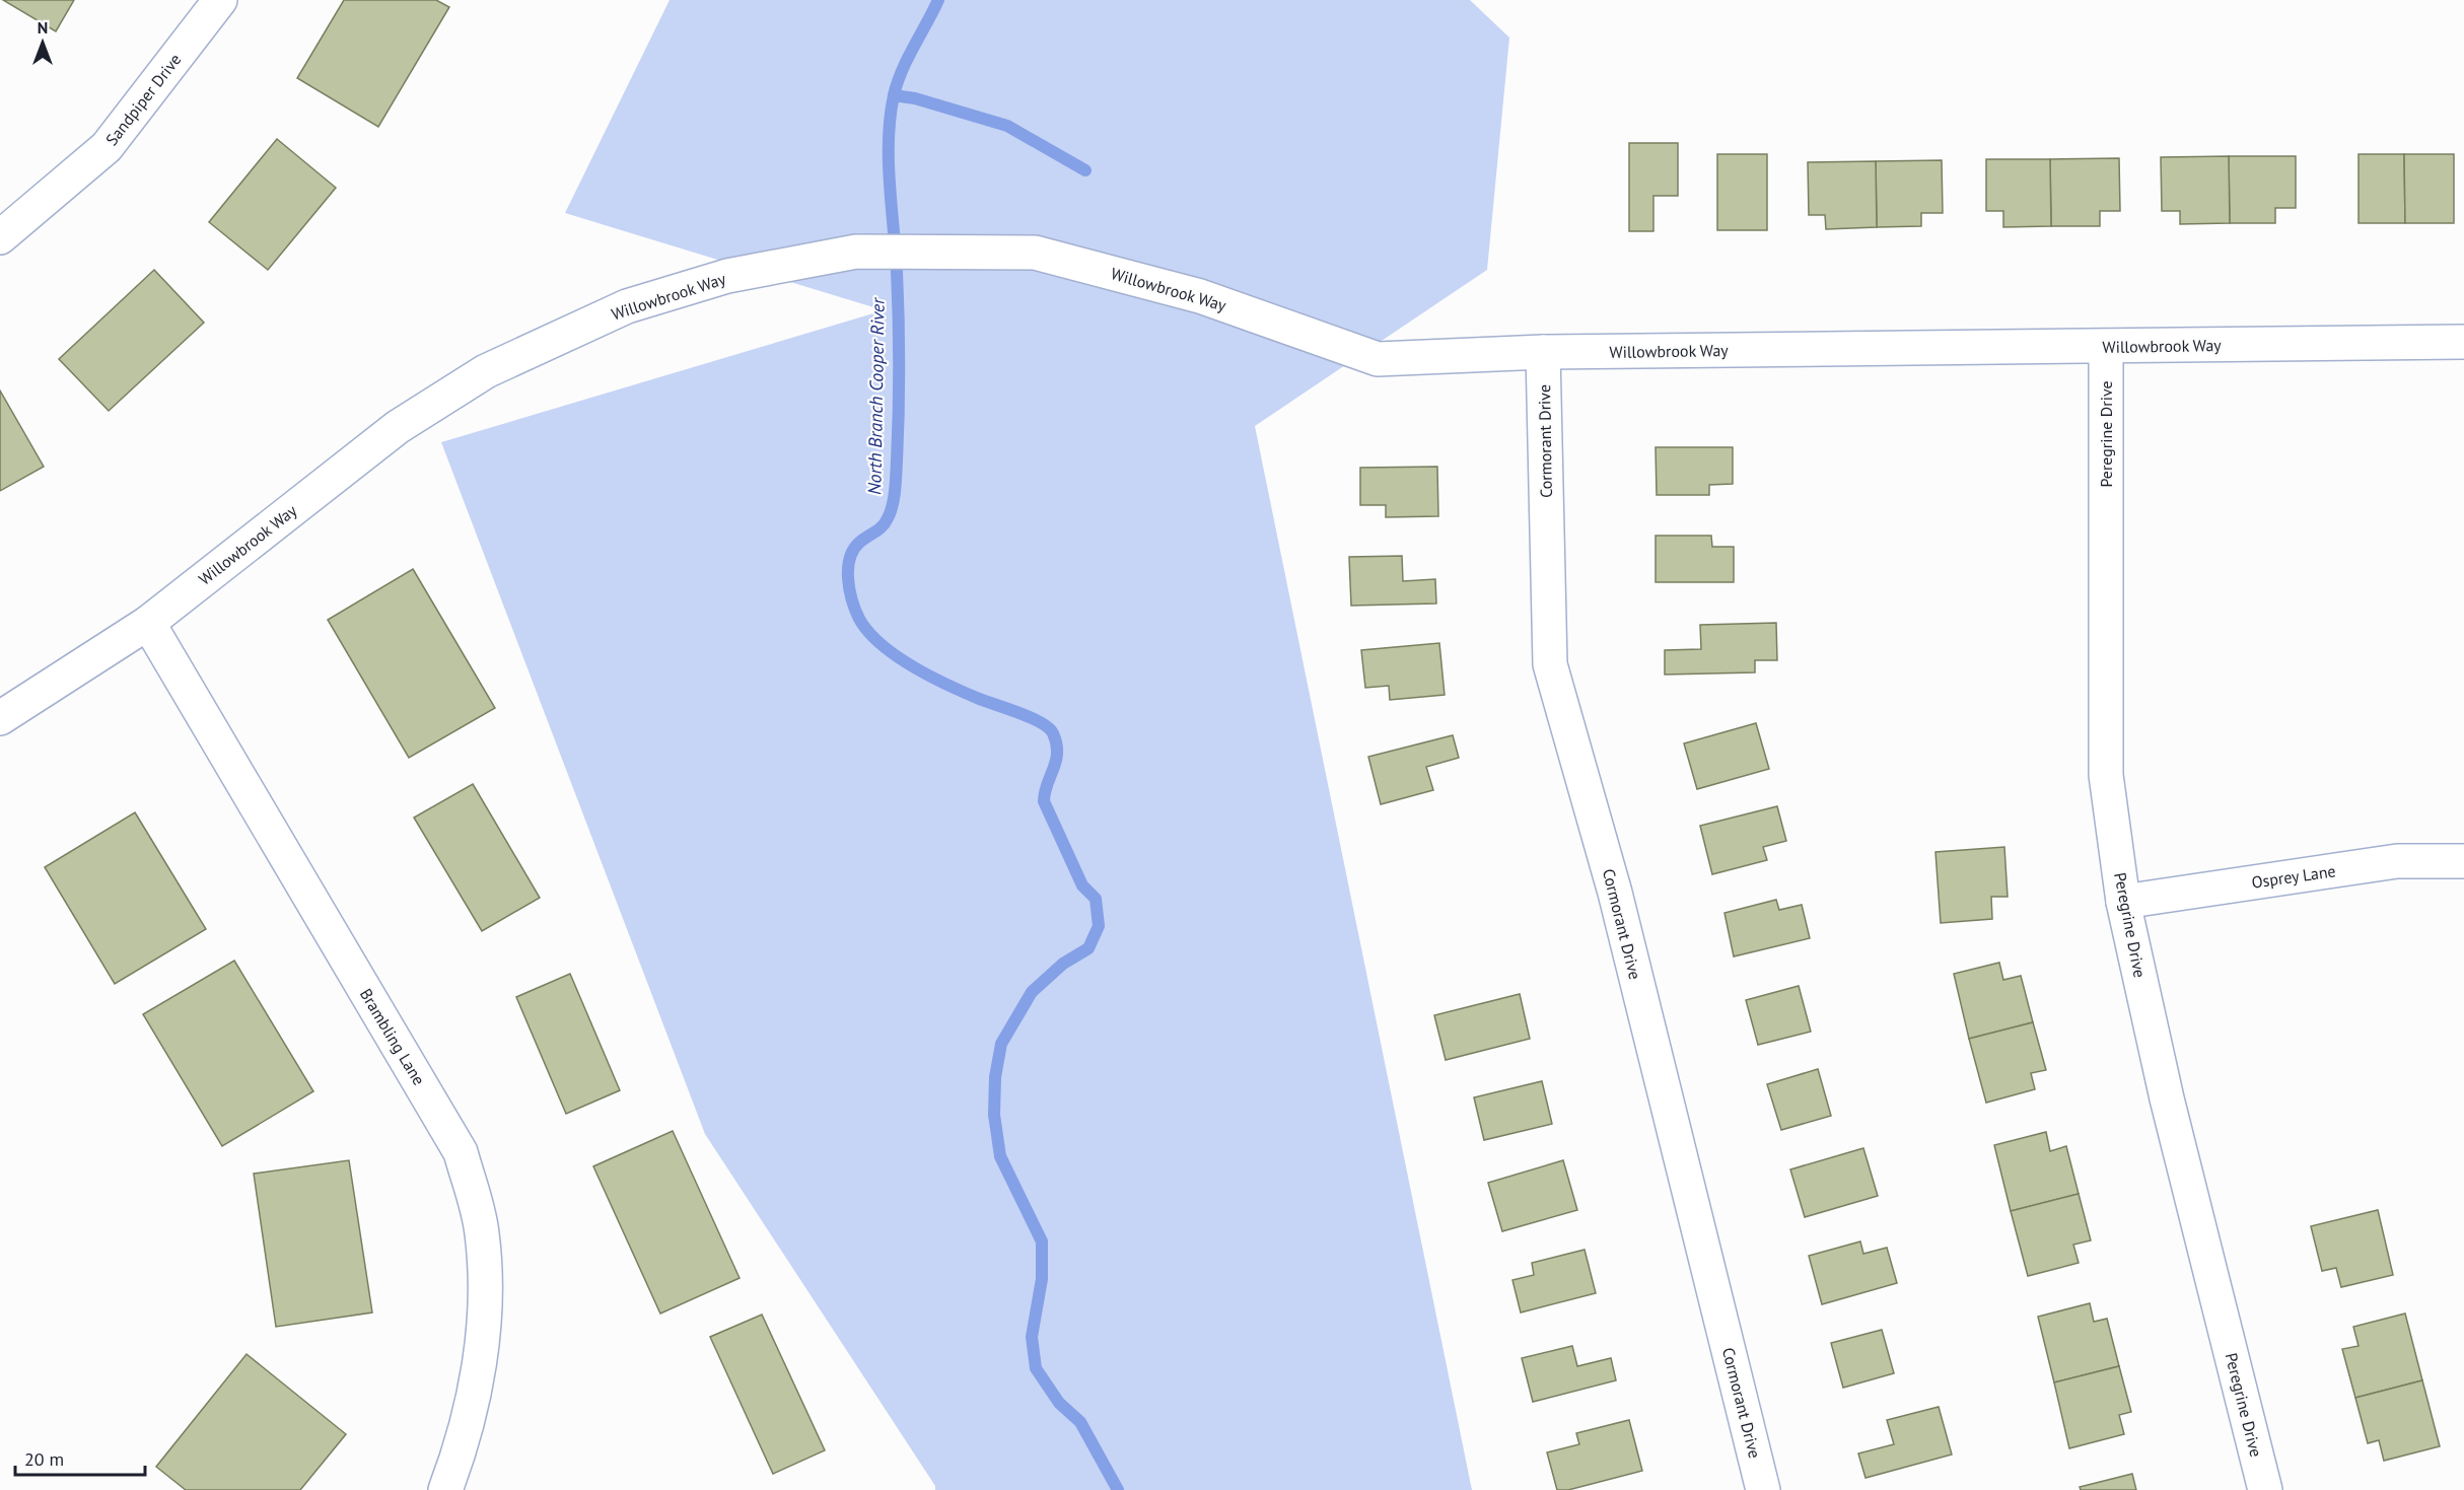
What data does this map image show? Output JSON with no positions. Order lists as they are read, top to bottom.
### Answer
{
  "streets": {
    "street": [
      "Sandpiper Drive",
      "Willowbrook Way",
      "Peregrine Drive",
      "Cormorant Drive",
      "Osprey Lane",
      "Brambling Lane"
    ]
  },
  "crossings": [
    ["Willowbrook Way", "Peregrine Drive"],
    ["Willowbrook Way", "Cormorant Drive"],
    ["Willowbrook Way", "Brambling Lane"],
    ["Peregrine Drive", "Osprey Lane"]
  ],
  "water": ["North Branch Cooper River"],
  "scale_bar": "20 m",
  "north": "top"
}
